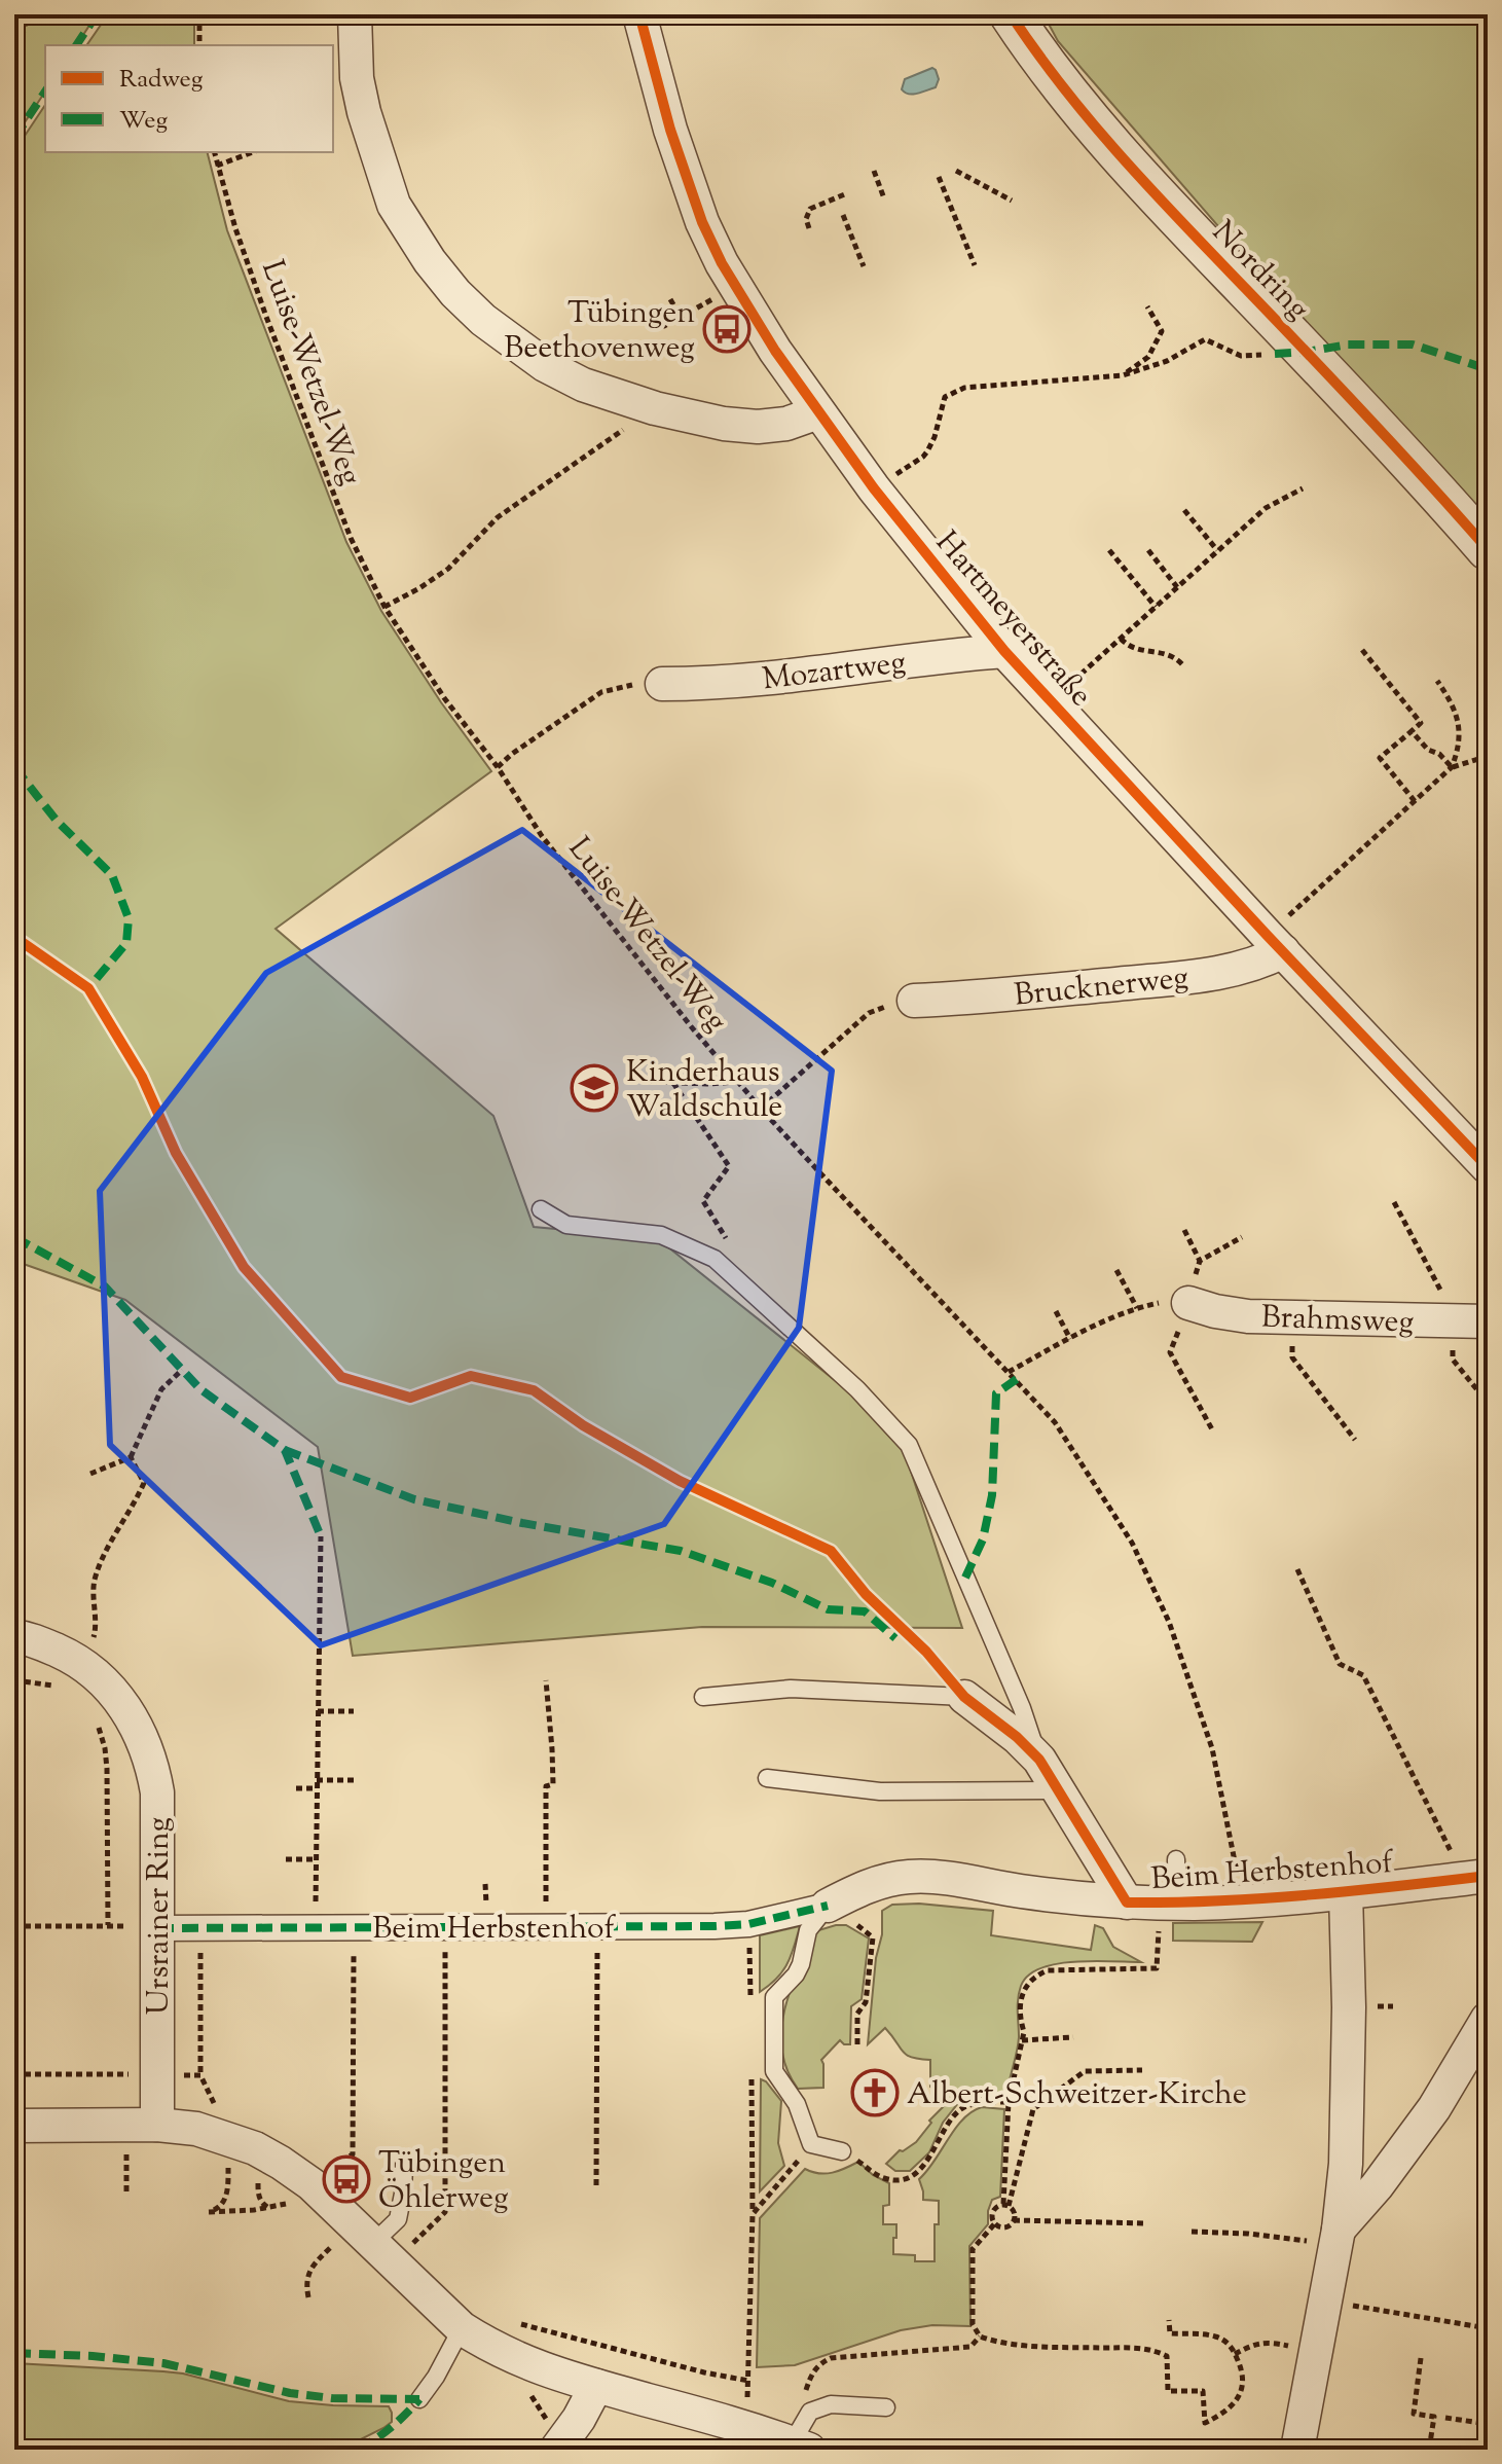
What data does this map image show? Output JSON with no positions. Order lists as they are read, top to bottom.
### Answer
{
  "streets": {
    "street": [
      "Nordring",
      "Hartmeyerstraße",
      "Mozartweg",
      "Brucknerweg",
      "Brahmsweg",
      "Beim Herbstenhof",
      "Ursrainer Ring"
    ],
    "path": ["Luise-Wetzel-Weg"]
  },
  "crossings": [
    ["Luise-Wetzel-Weg", "Beim Herbstenhof"],
    ["Hartmeyerstraße", "Mozartweg"],
    ["Hartmeyerstraße", "Brucknerweg"],
    ["Beim Herbstenhof", "Ursrainer Ring"]
  ],
  "places": {
    "bus stop": ["Tübingen Beethovenweg", "Tübingen Öhlerweg"],
    "school or university": ["Kinderhaus Waldschule"],
    "church": ["Albert-Schweitzer-Kirche"]
  },
  "legend": ["Radweg", "Weg"]
}
